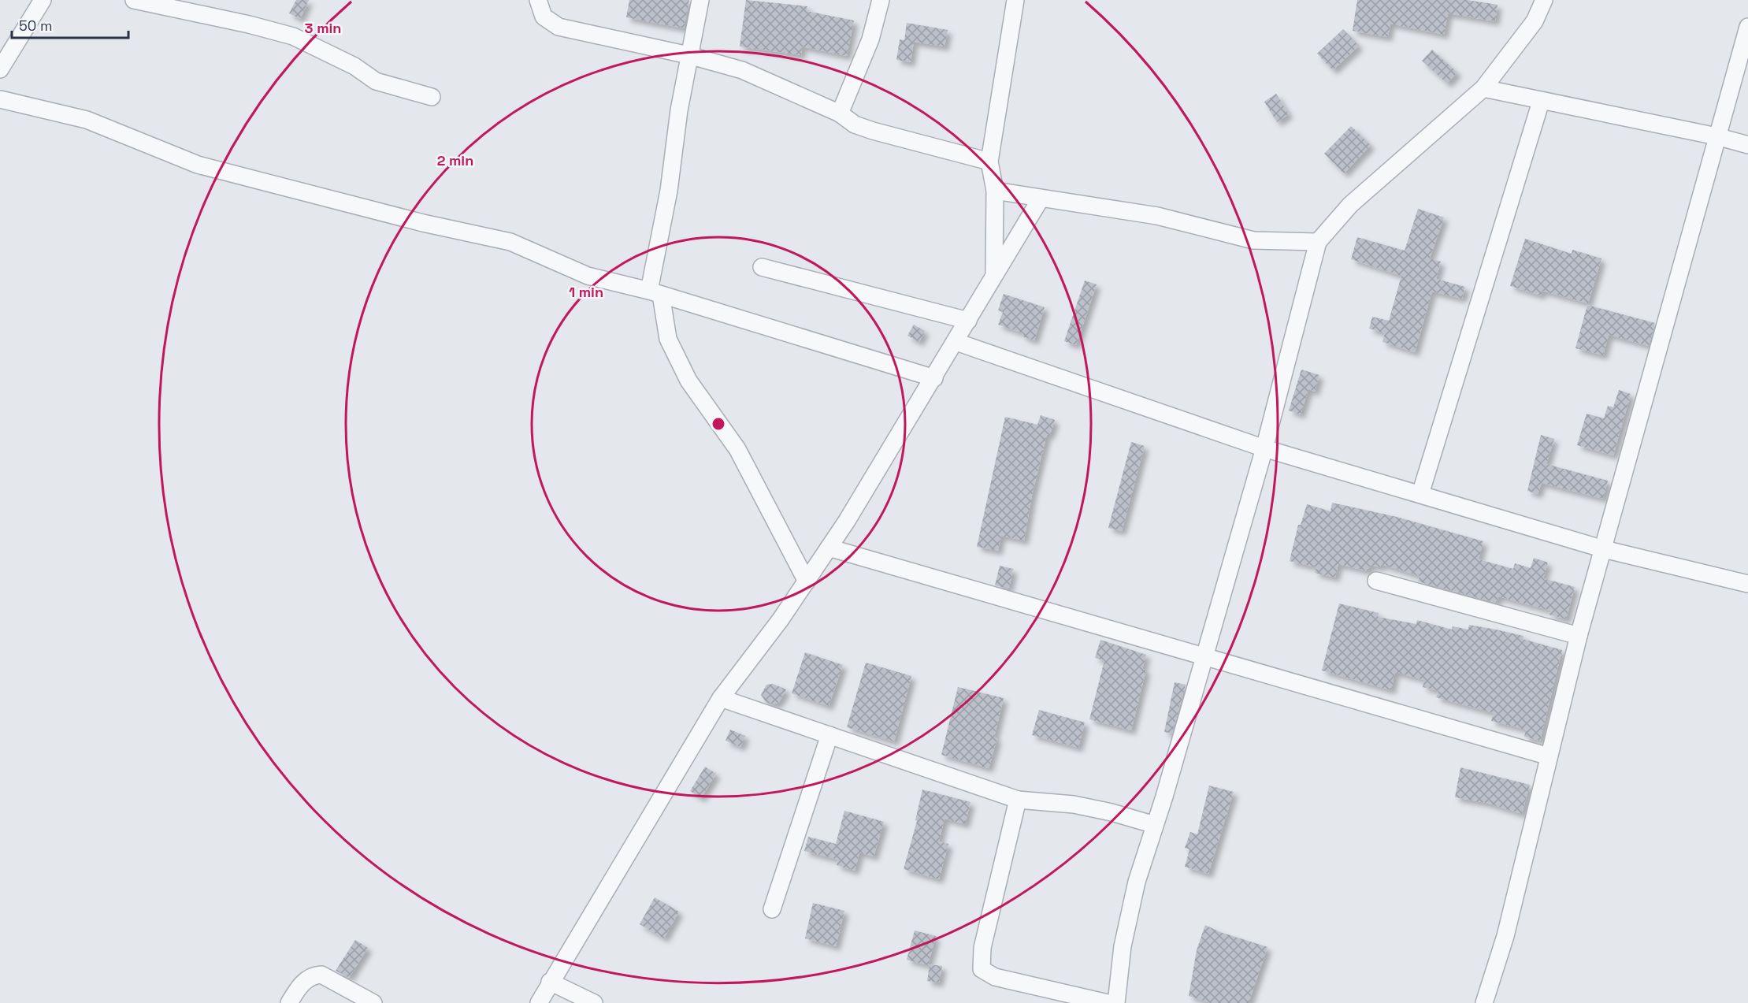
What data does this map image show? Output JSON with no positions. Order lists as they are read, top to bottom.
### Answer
{
  "scale_bar": "50 m",
  "rings": ["3 min", "2 min", "1 min"]
}
